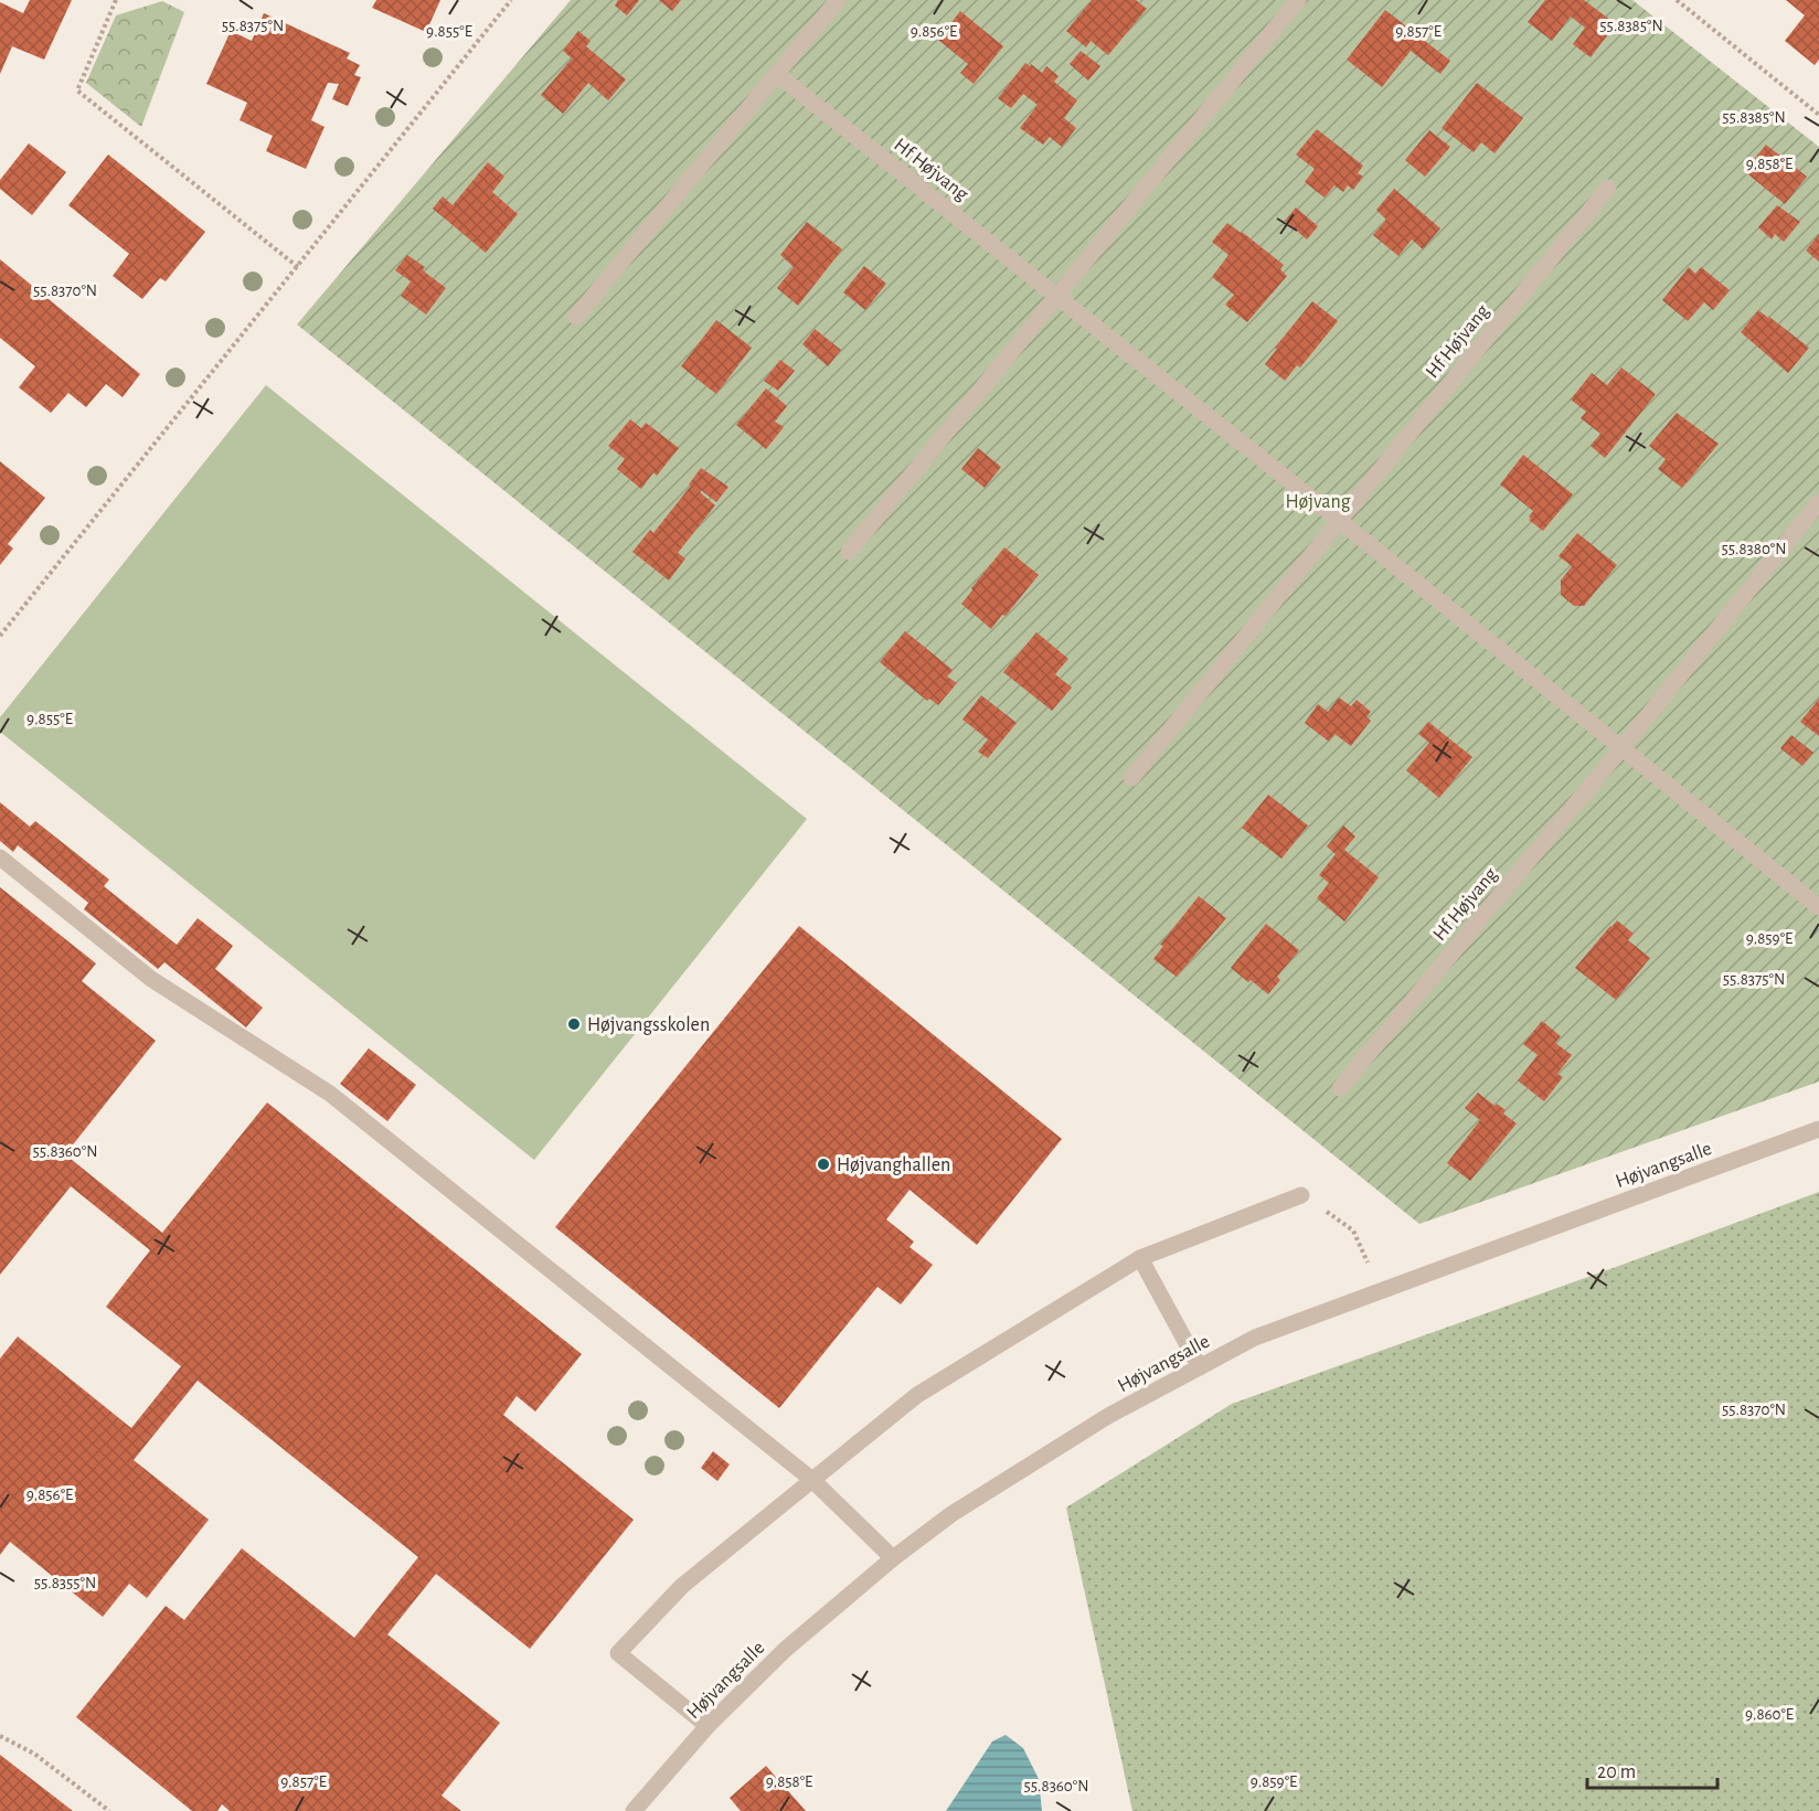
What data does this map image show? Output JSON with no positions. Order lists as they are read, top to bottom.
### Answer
{
  "streets": {
    "street": ["Hf Højvang", "Højvangsalle"]
  },
  "parks": ["Højvang"],
  "places": ["Højvangsskolen", "Højvanghallen"],
  "scale_bar": "20 m",
  "coordinates": [
    "55.8375°N",
    "55.8385°N",
    "9.855°E",
    "9.856°E",
    "9.857°E",
    "9.858°E",
    "55.8370°N",
    "55.8380°N",
    "9.859°E",
    "55.8360°N",
    "55.8355°N",
    "9.860°E"
  ]
}
